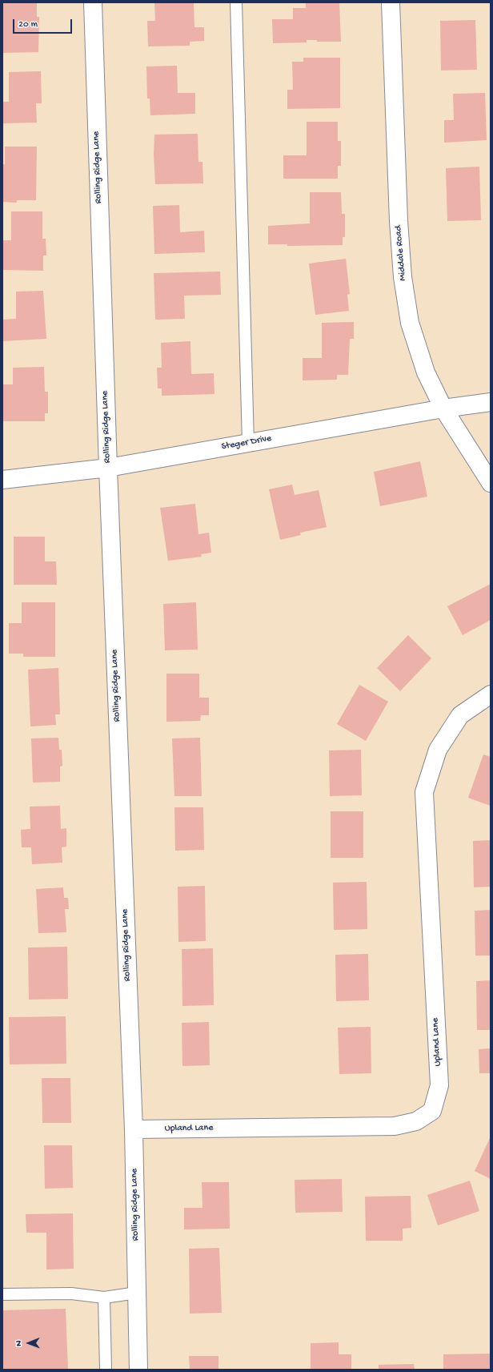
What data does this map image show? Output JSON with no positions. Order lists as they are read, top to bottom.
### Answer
{
  "streets": {
    "street": [
      "Rolling Ridge Lane",
      "Middale Road",
      "Steger Drive",
      "Upland Lane"
    ]
  },
  "crossings": [
    ["Rolling Ridge Lane", "Steger Drive"],
    ["Rolling Ridge Lane", "Upland Lane"],
    ["Middale Road", "Steger Drive"]
  ],
  "scale_bar": "20 m",
  "north": "left"
}
